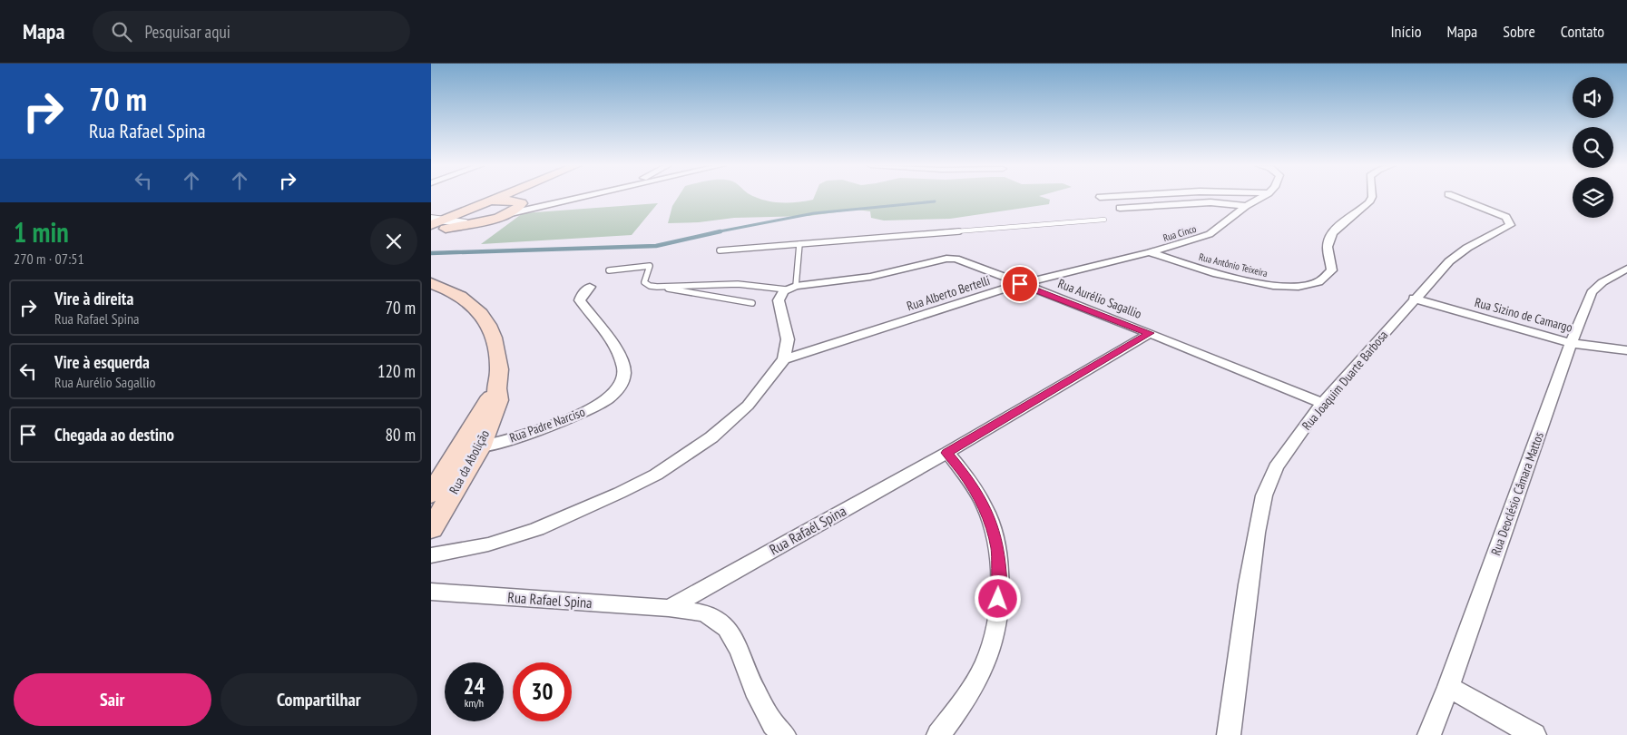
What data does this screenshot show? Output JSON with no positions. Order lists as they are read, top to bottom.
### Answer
{
  "streets": {
    "main road": ["Rua da Abolição"],
    "street": [
      "Rua Cinco",
      "Rua Antônio Teixeira",
      "Rua Alberto Bertelli",
      "Rua Aurélio Sagallio",
      "Rua Sizino de Camargo",
      "Rua Joaquim Duarte Barbosa",
      "Rua Padre Narciso",
      "Rua Deoclésio Câmara Mattos",
      "Rua Rafaél Spina",
      "Rua Rafael Spina"
    ]
  },
  "crossings": [
    ["Rua Cinco", "Rua Antônio Teixeira"],
    ["Rua Cinco", "Rua Alberto Bertelli"],
    ["Rua Antônio Teixeira", "Rua Alberto Bertelli"],
    ["Rua Alberto Bertelli", "Rua Aurélio Sagallio"],
    ["Rua Aurélio Sagallio", "Rua Joaquim Duarte Barbosa"],
    ["Rua Sizino de Camargo", "Rua Joaquim Duarte Barbosa"],
    ["Rua Sizino de Camargo", "Rua Deoclésio Câmara Mattos"],
    ["Rua Padre Narciso", "Rua da Abolição"],
    ["Rua Rafaél Spina", "Rua Rafael Spina"]
  ],
  "page": {
    "header": "Mapa",
    "search": "Pesquisar aqui",
    "nav": [
      "Início",
      "Mapa",
      "Sobre",
      "Contato"
    ],
    "turn": ["70 m", "Rua Rafael Spina"],
    "heading": ["1 min", "270 m · 07:51"],
    "list": [
      {
        "name": "Vire à direita",
        "note": "Rua Rafael Spina",
        "value": "70 m"
      },
      {
        "name": "Vire à esquerda",
        "note": "Rua Aurélio Sagallio",
        "value": "120 m"
      },
      {
        "name": "Chegada ao destino",
        "value": "80 m"
      }
    ],
    "speed": "24 km/h",
    "limit": "30",
    "buttons": ["Sair", "Compartilhar"]
  }
}
